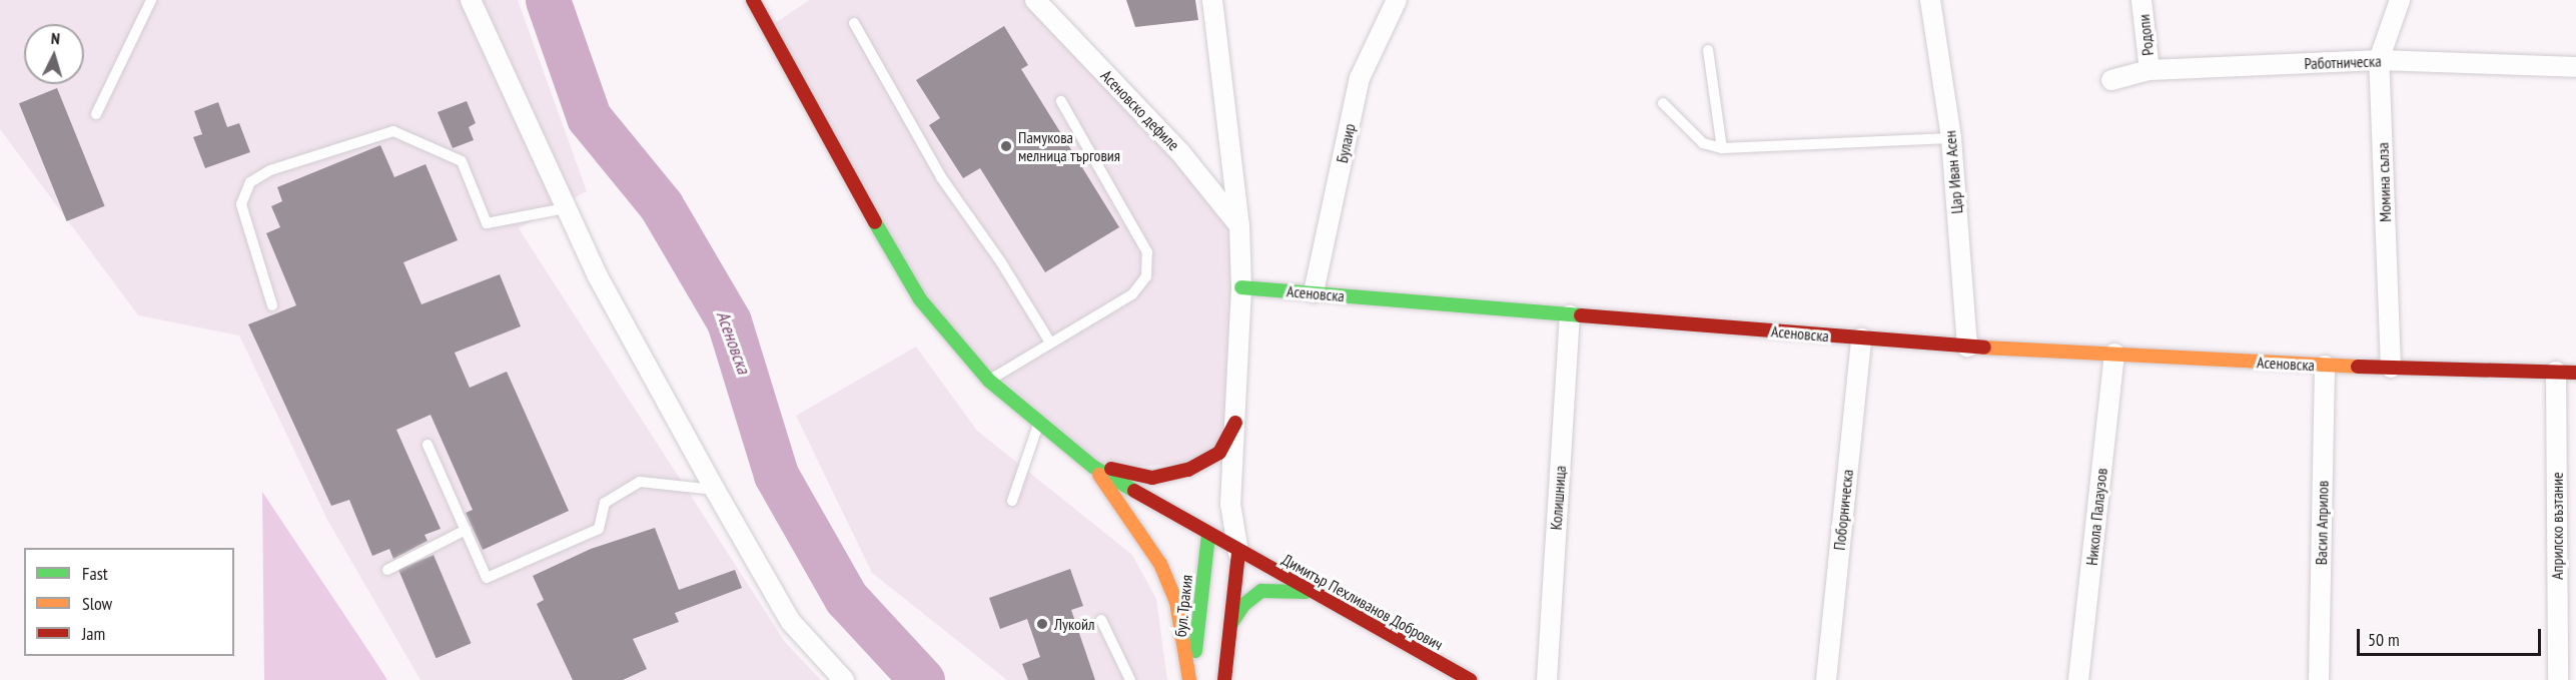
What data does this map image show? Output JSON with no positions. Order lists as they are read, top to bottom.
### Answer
{
  "streets": {
    "main road": ["Асеновска", "Димитър Пехливанов Добрович", "бул. Тракия"],
    "street": [
      "Родопи",
      "Работническа",
      "Асеновско дефиле",
      "Булаир",
      "Цар Иван Асен",
      "Момина сълза",
      "Колишница",
      "Поборническа",
      "Никола Палаузов",
      "Васил Априлов",
      "Априлско възтание"
    ]
  },
  "crossings": [
    ["Родопи", "Работническа"],
    ["Работническа", "Момина сълза"],
    ["Булаир", "Асеновска"],
    ["Цар Иван Асен", "Асеновска"],
    ["Момина сълза", "Асеновска"],
    ["Асеновска", "Колишница"],
    ["Асеновска", "Поборническа"],
    ["Асеновска", "Никола Палаузов"],
    ["Асеновска", "Васил Априлов"],
    ["Асеновска", "Априлско възтание"],
    ["Димитър Пехливанов Добрович", "бул. Тракия"]
  ],
  "water": ["Асеновска"],
  "places": ["Памукова мелница търговия", "Лукойл"],
  "legend": ["Fast", "Slow", "Jam"],
  "scale_bar": "50 m",
  "north": "top"
}
